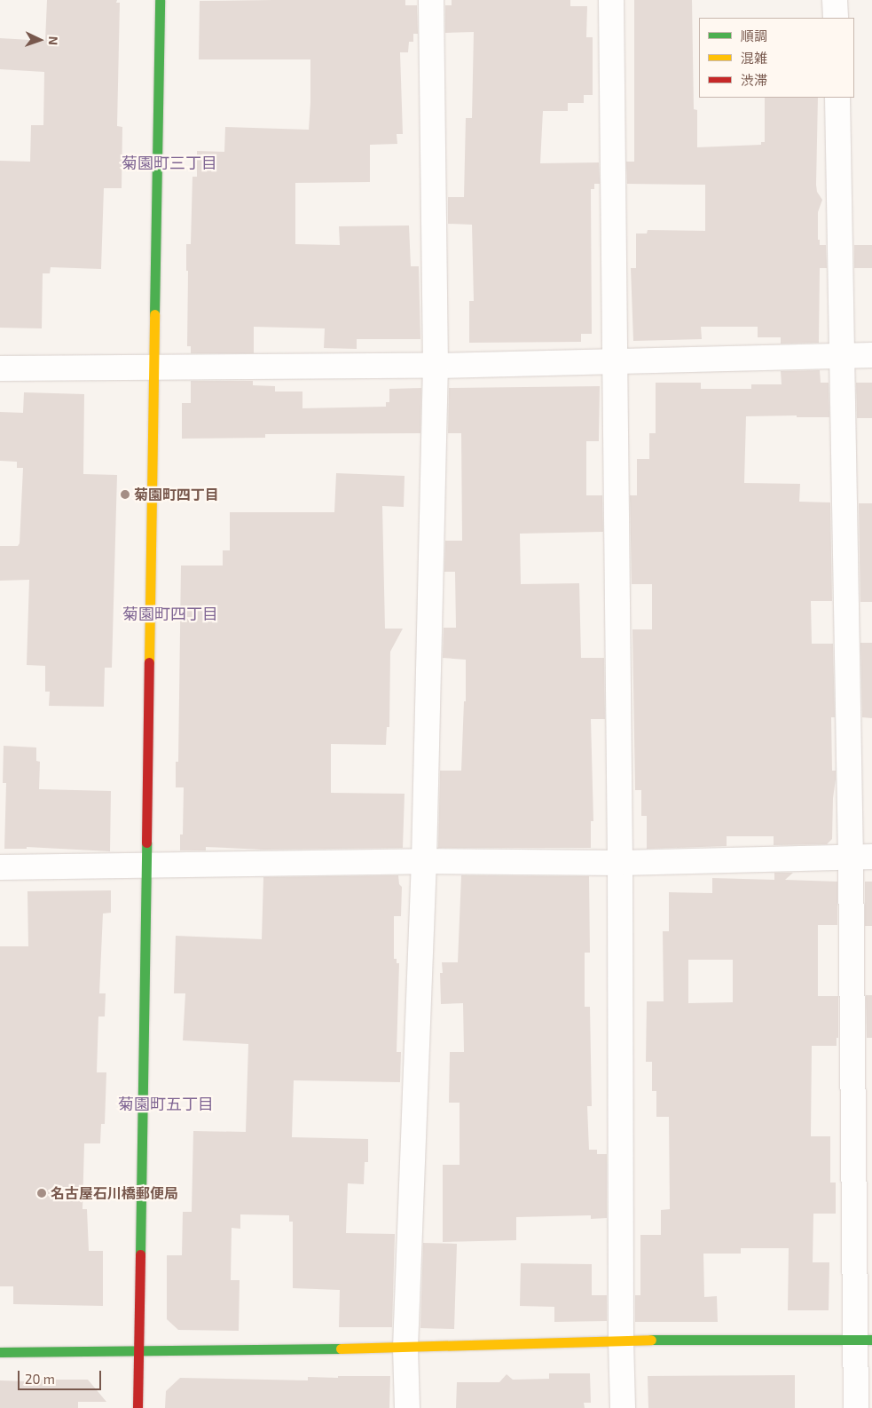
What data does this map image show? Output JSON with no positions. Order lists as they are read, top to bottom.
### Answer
{
  "districts": ["菊園町三丁目", "菊園町四丁目", "菊園町五丁目"],
  "places": ["菊園町四丁目", "名古屋石川橋郵便局"],
  "legend": ["順調", "混雑", "渋滞"],
  "scale_bar": "20 m",
  "north": "right"
}
